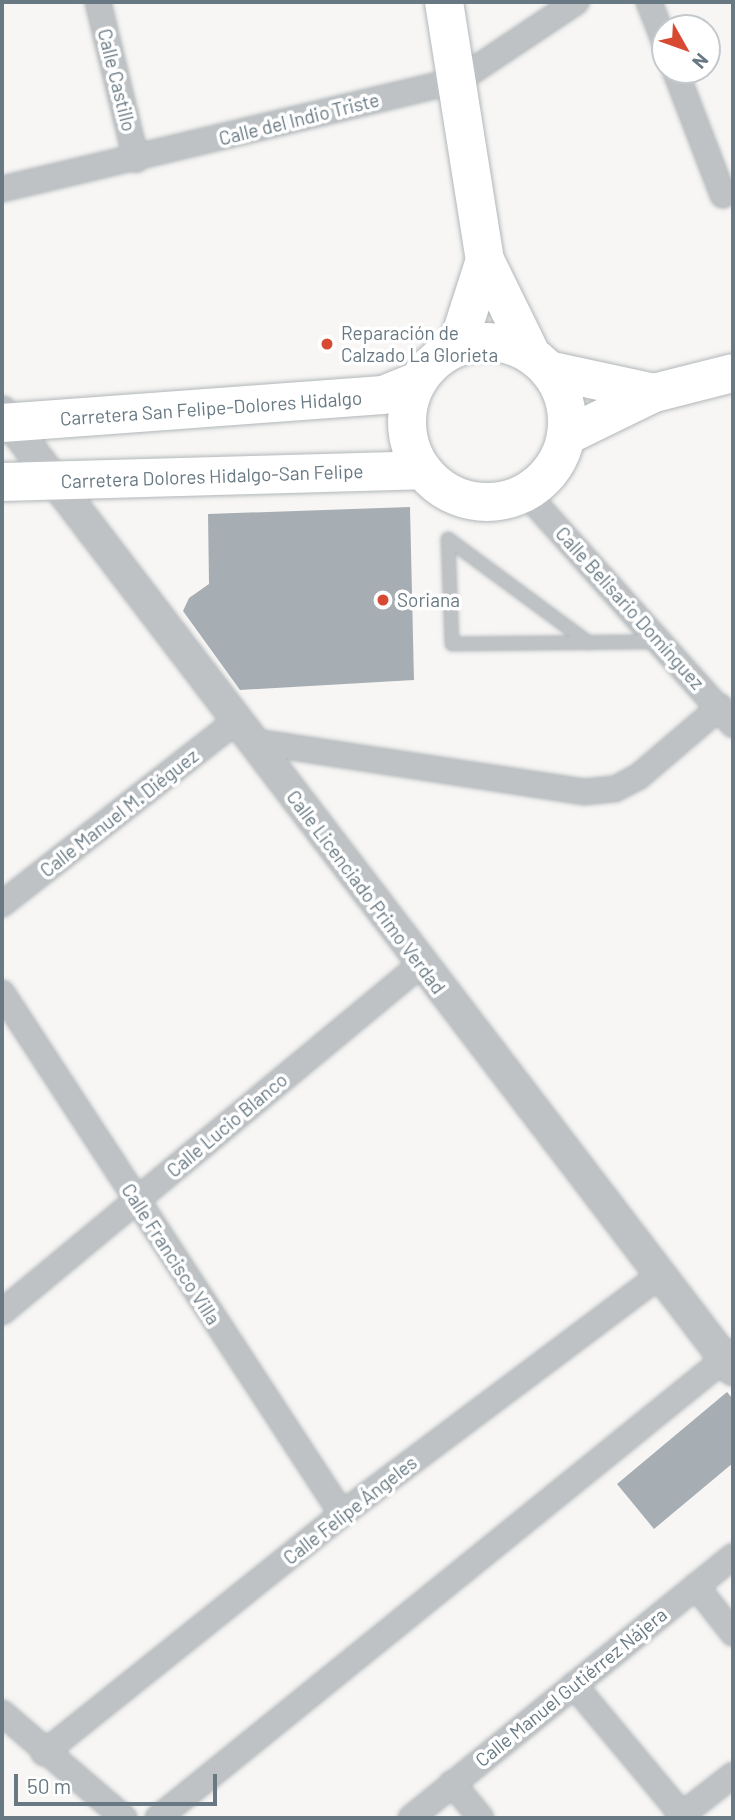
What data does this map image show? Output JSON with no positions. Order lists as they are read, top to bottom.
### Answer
{
  "streets": {
    "main road": ["Carretera San Felipe-Dolores Hidalgo", "Carretera Dolores Hidalgo-San Felipe"],
    "street": [
      "Calle Castillo",
      "Calle del Indio Triste",
      "Calle Belisario Domínguez",
      "Calle Manuel M. Diéguez",
      "Calle Licenciado Primo Verdad",
      "Calle Lucio Blanco",
      "Calle Francisco Villa",
      "Calle Felipe Ángeles",
      "Calle Manuel Gutiérrez Nájera"
    ]
  },
  "crossings": [
    ["Calle Castillo", "Calle del Indio Triste"],
    ["Carretera San Felipe-Dolores Hidalgo", "Carretera Dolores Hidalgo-San Felipe"],
    ["Carretera San Felipe-Dolores Hidalgo", "Calle Belisario Domínguez"],
    ["Carretera San Felipe-Dolores Hidalgo", "Calle Licenciado Primo Verdad"],
    ["Carretera Dolores Hidalgo-San Felipe", "Calle Belisario Domínguez"],
    ["Carretera Dolores Hidalgo-San Felipe", "Calle Licenciado Primo Verdad"],
    ["Calle Manuel M. Diéguez", "Calle Licenciado Primo Verdad"],
    ["Calle Licenciado Primo Verdad", "Calle Lucio Blanco"],
    ["Calle Licenciado Primo Verdad", "Calle Felipe Ángeles"],
    ["Calle Lucio Blanco", "Calle Francisco Villa"],
    ["Calle Francisco Villa", "Calle Felipe Ángeles"]
  ],
  "places": ["Reparación de Calzado La Glorieta", "Soriana"],
  "scale_bar": "50 m",
  "north": "bottom right"
}
